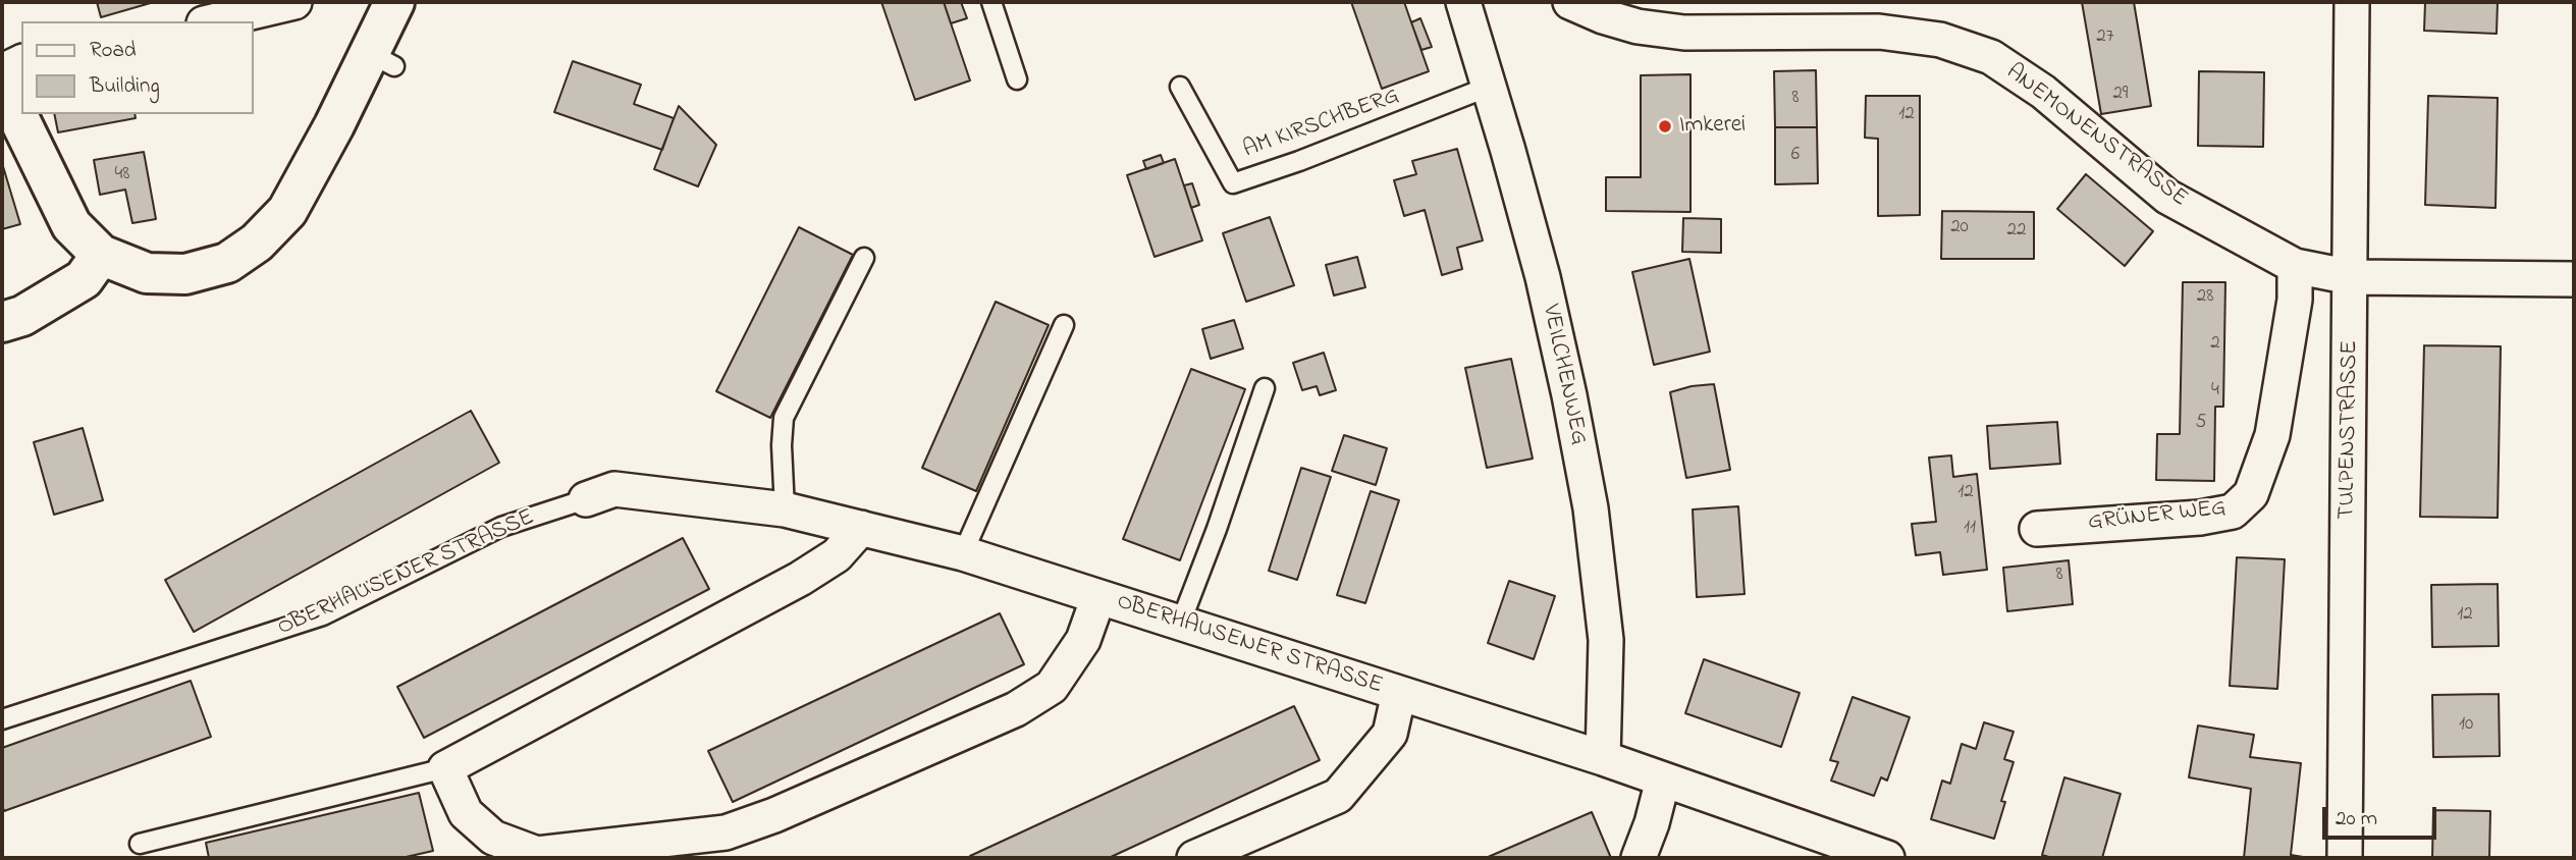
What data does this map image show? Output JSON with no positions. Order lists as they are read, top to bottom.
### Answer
{
  "streets": {
    "street": [
      "ANEMONENSTRASSE",
      "VEILCHENWEG",
      "TULPENSTRASSE",
      "GRÜNER WEG",
      "OBERHAUSENER STRASSE"
    ],
    "lane": ["AM KIRSCHBERG"]
  },
  "crossings": [
    ["AM KIRSCHBERG", "VEILCHENWEG"],
    ["ANEMONENSTRASSE", "TULPENSTRASSE"],
    ["ANEMONENSTRASSE", "GRÜNER WEG"],
    ["VEILCHENWEG", "OBERHAUSENER STRASSE"]
  ],
  "places": ["Imkerei"],
  "house_numbers": [
    "27",
    "29",
    "8",
    "12",
    "6",
    "48",
    "20",
    "22",
    "28",
    "2",
    "4",
    "5",
    "12",
    "11",
    "8",
    "12",
    "10"
  ],
  "legend": ["Road", "Building"],
  "scale_bar": "20 m"
}
